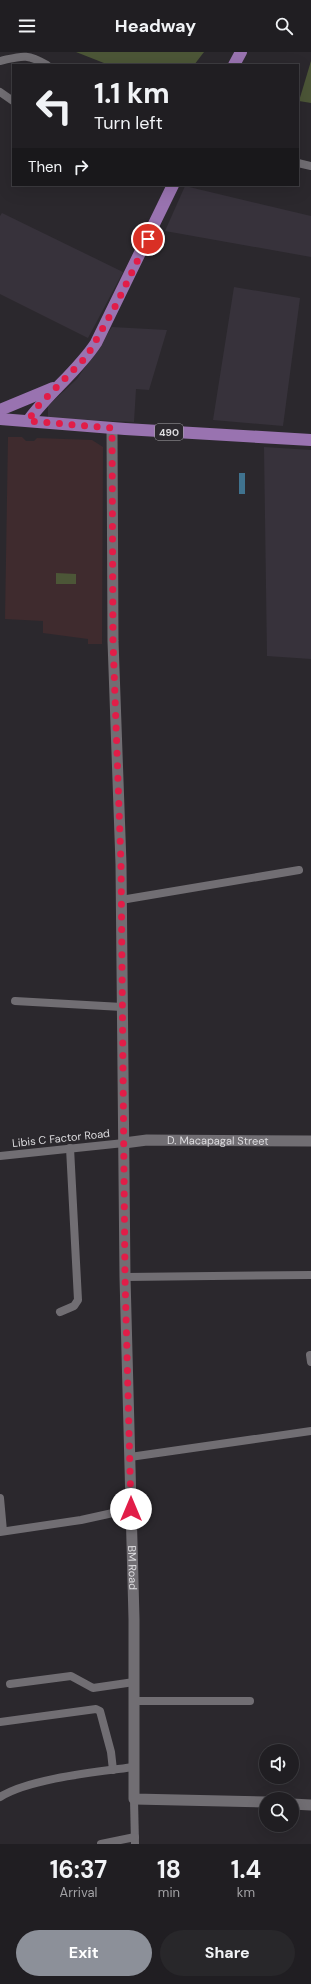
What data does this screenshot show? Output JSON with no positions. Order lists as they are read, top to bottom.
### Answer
{
  "streets": {
    "main road": ["490"],
    "street": ["Libis C Factor Road", "D. Macapagal Street", "BM Road"]
  },
  "crossings": [
    ["490", "BM Road"],
    ["Libis C Factor Road", "D. Macapagal Street"],
    ["Libis C Factor Road", "BM Road"],
    ["D. Macapagal Street", "BM Road"]
  ],
  "page": {
    "header": "Headway",
    "turn": ["1.1 km", "Turn left"],
    "then": "Then",
    "eta": [
      "16:37",
      "Arrival",
      "18",
      "min",
      "1.4",
      "km"
    ],
    "buttons": ["Exit", "Share"]
  }
}
